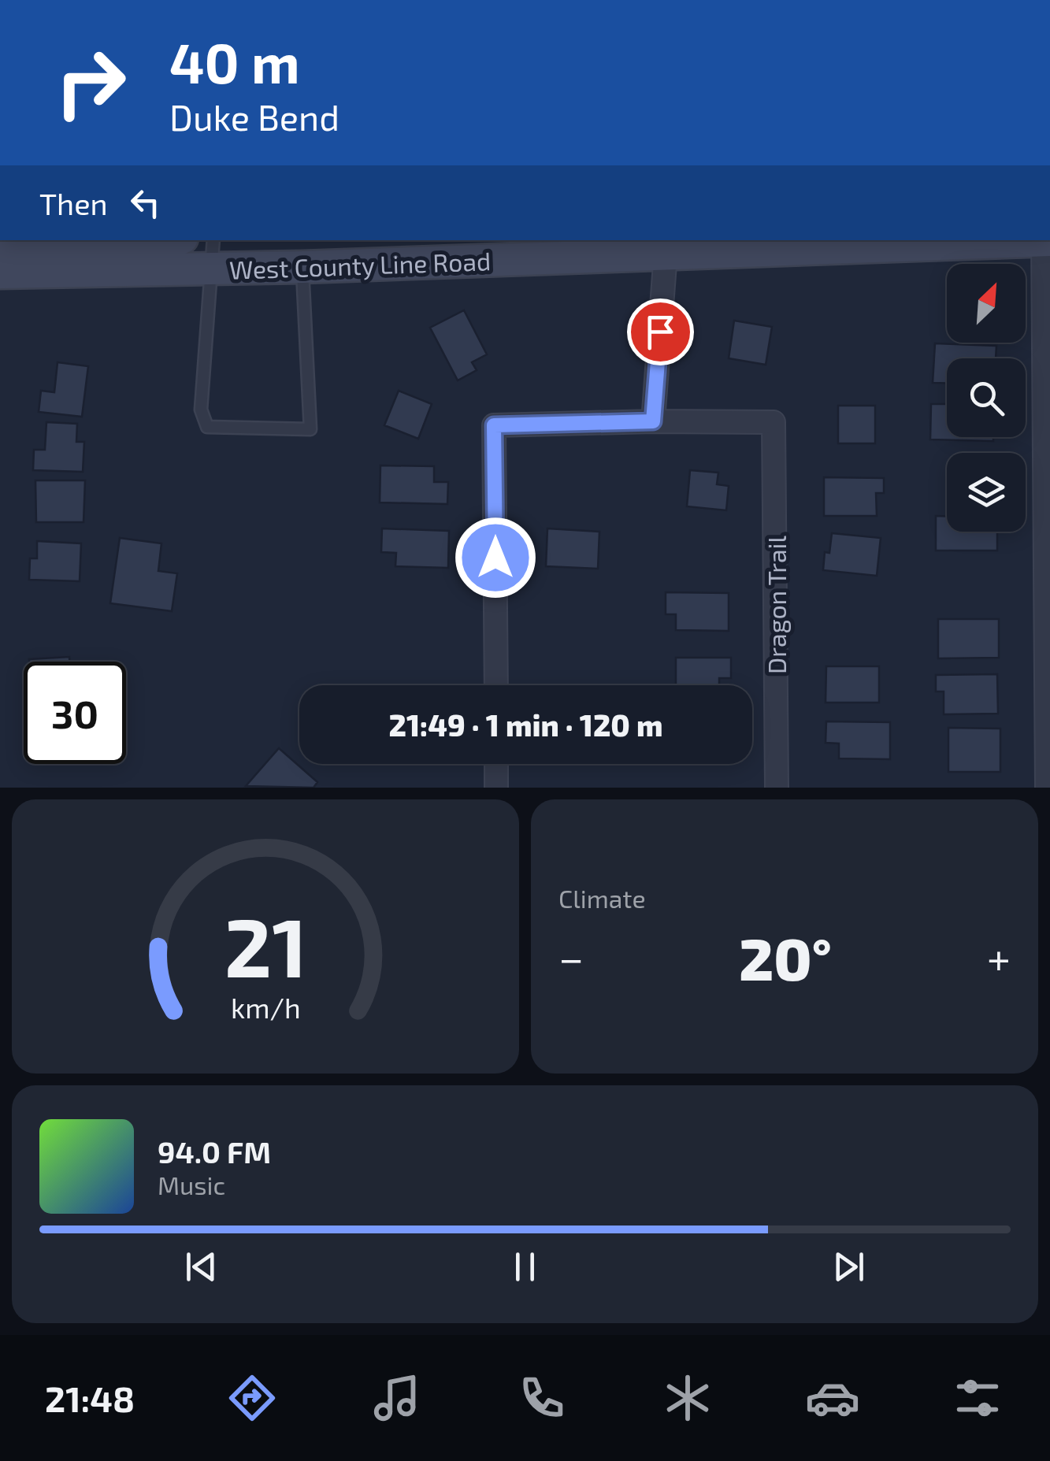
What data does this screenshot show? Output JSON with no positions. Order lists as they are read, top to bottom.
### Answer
{
  "streets": {
    "main road": ["West County Line Road"],
    "street": ["Dragon Trail"]
  },
  "north": "top right",
  "page": {
    "turn": ["40 m", "Duke Bend"],
    "then": "Then",
    "limit": "30",
    "trip": "21:49 · 1 min · 120 m",
    "tile": "Climate",
    "heat": ["−", "20°", "+"],
    "song": ["94.0 FM", "Music"],
    "tabs": "21:48",
    "gauge": ["21", "km/h"]
  }
}
